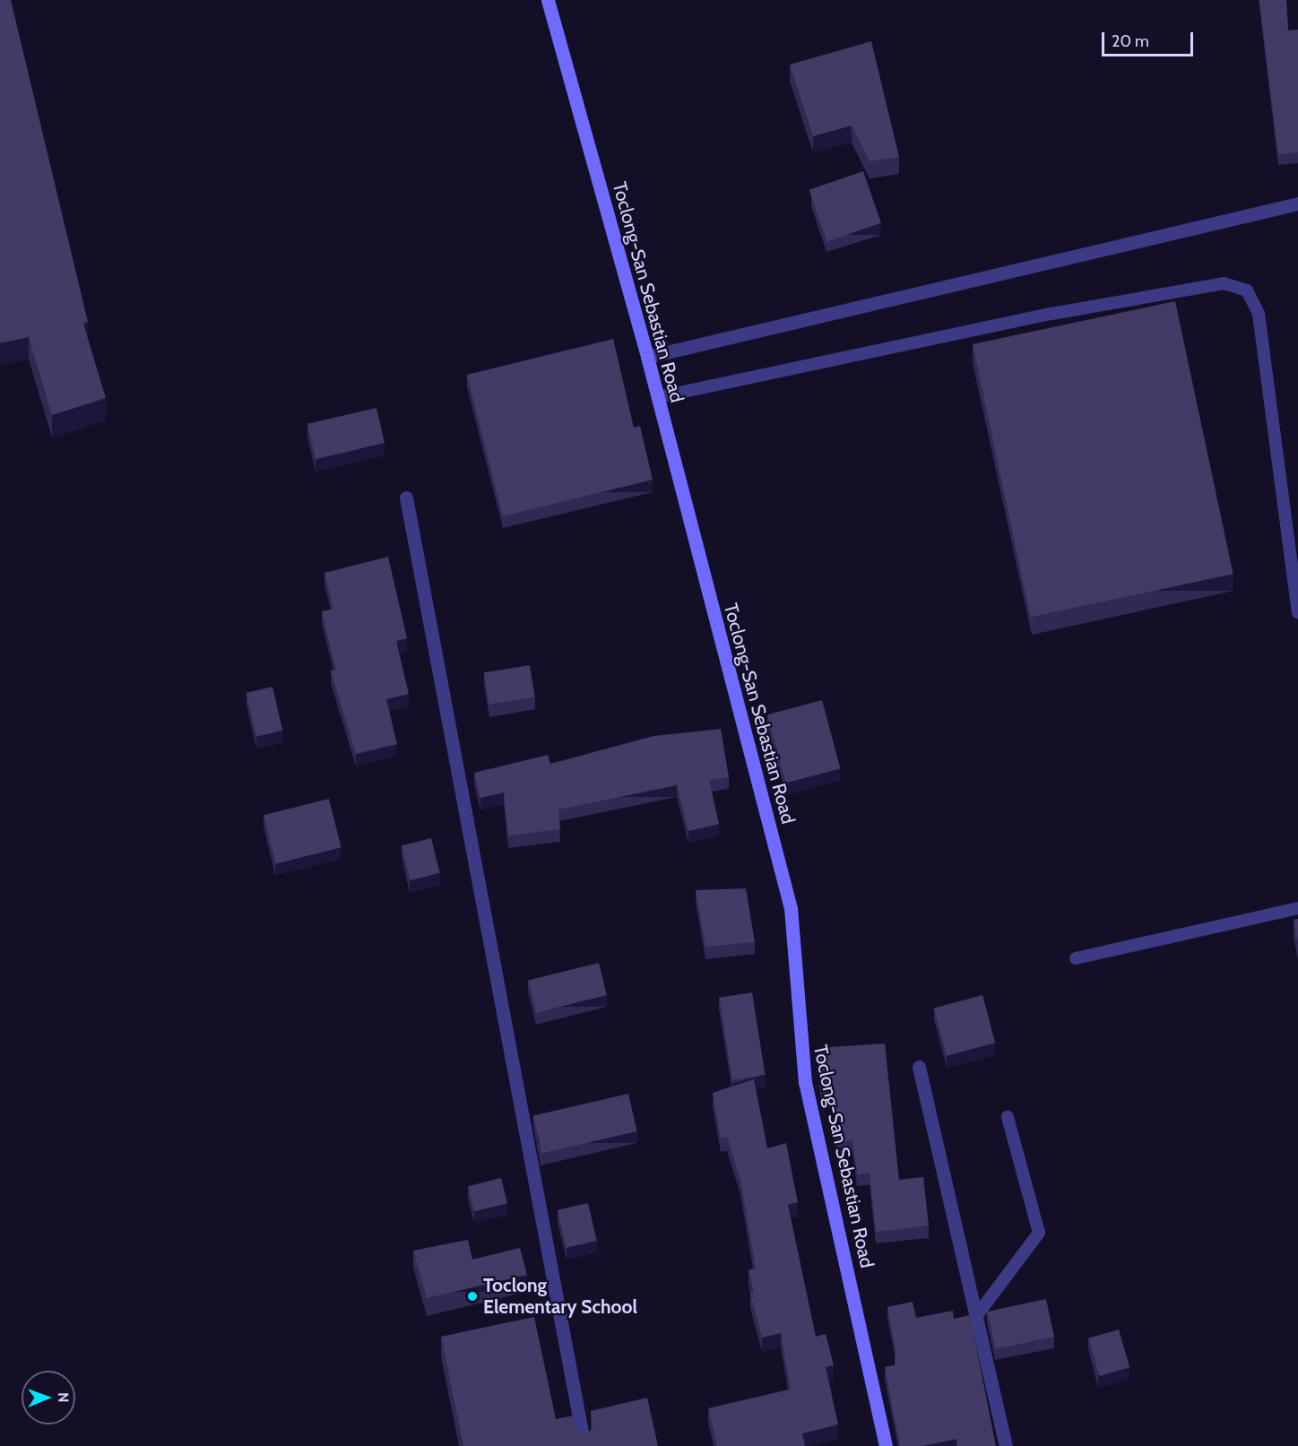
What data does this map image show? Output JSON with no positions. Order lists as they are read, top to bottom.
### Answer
{
  "streets": {
    "street": ["Toclong-San Sebastian Road"]
  },
  "places": ["Toclong Elementary School"],
  "scale_bar": "20 m",
  "north": "right"
}
